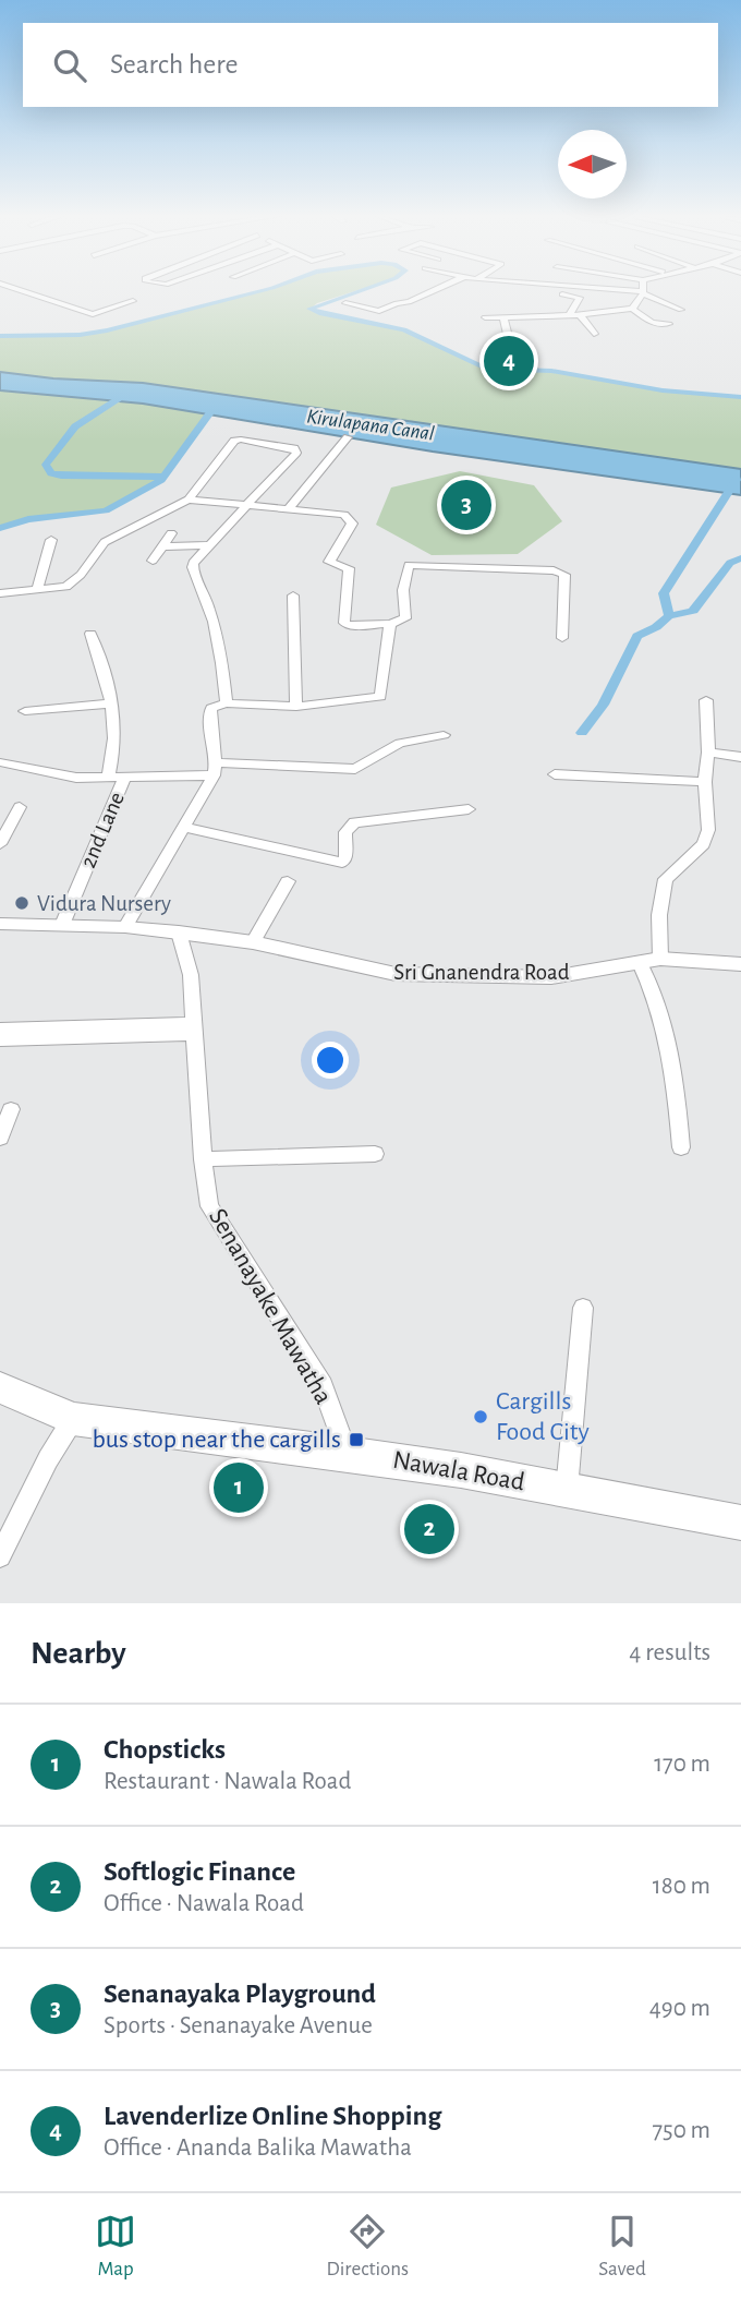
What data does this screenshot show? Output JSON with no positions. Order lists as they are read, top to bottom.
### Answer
{
  "streets": {
    "main road": ["Nawala Road"],
    "street": ["2nd Lane", "Sri Gnanendra Road", "Senanayake Mawatha"]
  },
  "crossings": [
    ["2nd Lane", "Sri Gnanendra Road"],
    ["Sri Gnanendra Road", "Senanayake Mawatha"],
    ["Senanayake Mawatha", "Nawala Road"]
  ],
  "water": ["Kirulapana Canal"],
  "places": {
    "other": ["Vidura Nursery", "Cargills Food City"],
    "transit": ["bus stop near the cargills"]
  },
  "north": "left",
  "page": {
    "search": "Search here",
    "pins": [
      "4",
      "3",
      "1",
      "2"
    ],
    "heading": ["Nearby", "4 results"],
    "list": [
      {
        "mark": "1",
        "name": "Chopsticks",
        "note": "Restaurant · Nawala Road",
        "value": "170 m"
      },
      {
        "mark": "2",
        "name": "Softlogic Finance",
        "note": "Office · Nawala Road",
        "value": "180 m"
      },
      {
        "mark": "3",
        "name": "Senanayaka Playground",
        "note": "Sports · Senanayake Avenue",
        "value": "490 m"
      },
      {
        "mark": "4",
        "name": "Lavenderlize Online Shopping",
        "note": "Office · Ananda Balika Mawatha",
        "value": "750 m"
      }
    ],
    "nav": ["Map", "Directions", "Saved"]
  }
}
